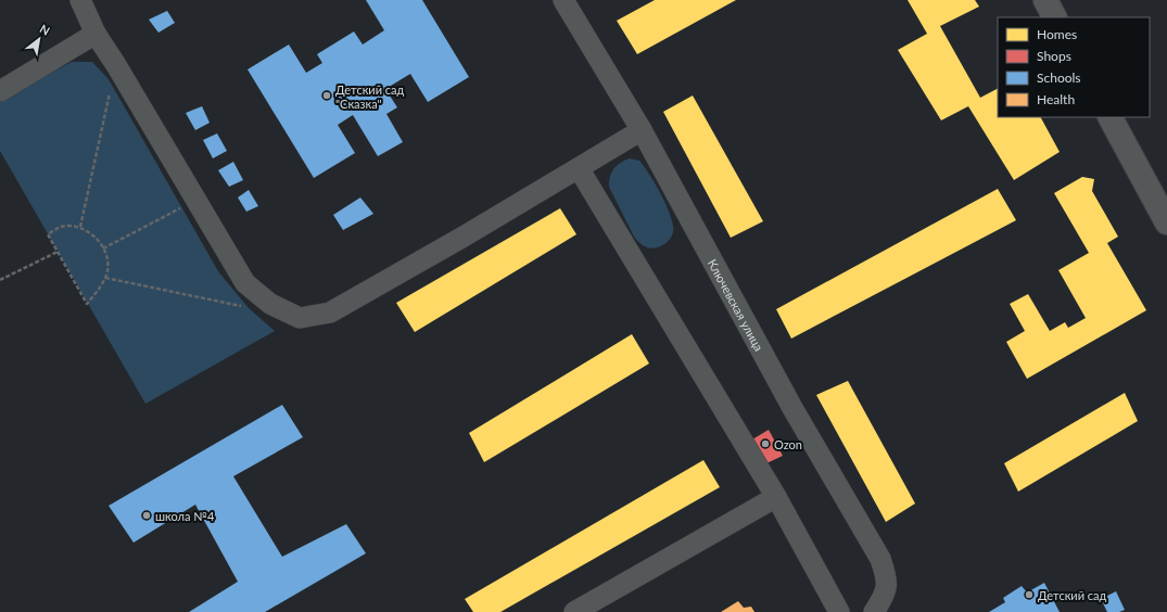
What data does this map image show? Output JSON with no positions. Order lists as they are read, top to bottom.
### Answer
{
  "streets": {
    "street": ["Ключевская улица"]
  },
  "places": [
    "Детский сад \"Сказка\"",
    "Ozon",
    "школа №4",
    "Детский сад"
  ],
  "legend": [
    "Homes",
    "Shops",
    "Schools",
    "Health"
  ],
  "north": "top right"
}
